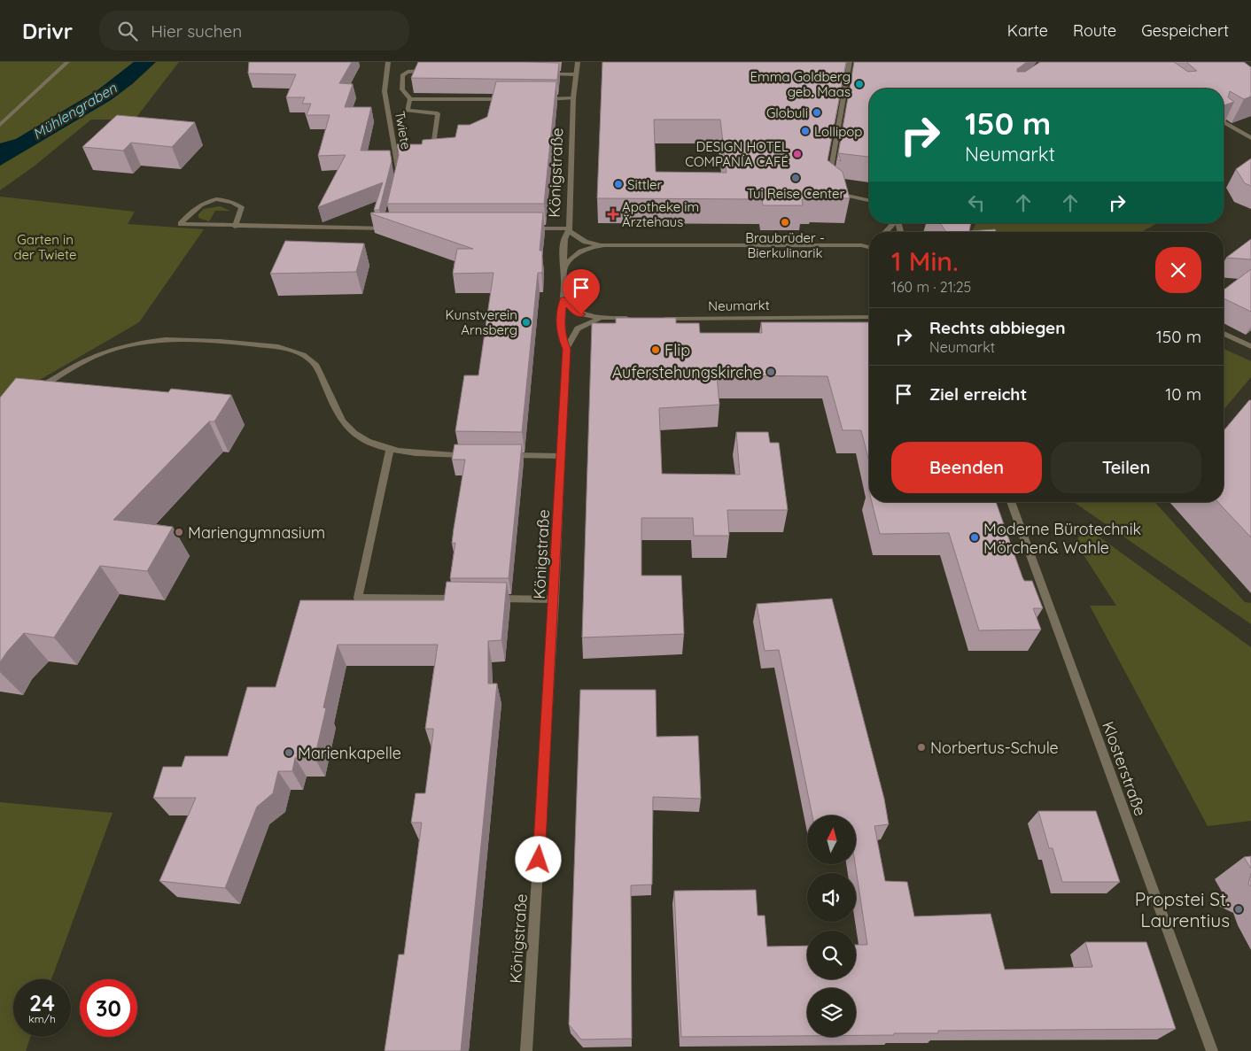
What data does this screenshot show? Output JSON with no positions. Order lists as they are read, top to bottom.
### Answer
{
  "streets": {
    "street": [
      "Twiete",
      "Königstraße",
      "Neumarkt",
      "Klosterstraße"
    ]
  },
  "water": ["Mühlengraben"],
  "parks": ["Garten in der Twiete"],
  "places": {
    "other": [
      "Emma Goldberg geb. Maas",
      "Globuli",
      "Lollipop",
      "DESIGN HOTEL COMPANÍA CAFÉ",
      "Tui Reise Center",
      "Sittler",
      "Braubrüder - Bierkulinarik",
      "Kunstverein Arnsberg",
      "Flip",
      "Auferstehungskirche",
      "Mariengymnasium",
      "Moderne Bürotechnik Mörchen& Wahle",
      "Norbertus-Schule",
      "Marienkapelle",
      "Propstei St. Laurentius"
    ],
    "health": ["Apotheke im Ärztehaus"]
  },
  "north": "top",
  "page": {
    "header": "Drivr",
    "search": "Hier suchen",
    "nav": ["Karte", "Route", "Gespeichert"],
    "turn": ["150 m", "Neumarkt"],
    "heading": ["1 Min.", "160 m · 21:25"],
    "list": [
      {
        "name": "Rechts abbiegen",
        "note": "Neumarkt",
        "value": "150 m"
      },
      {
        "name": "Ziel erreicht",
        "value": "10 m"
      }
    ],
    "buttons": ["Beenden", "Teilen"],
    "speed": "24 km/h",
    "limit": "30"
  }
}
